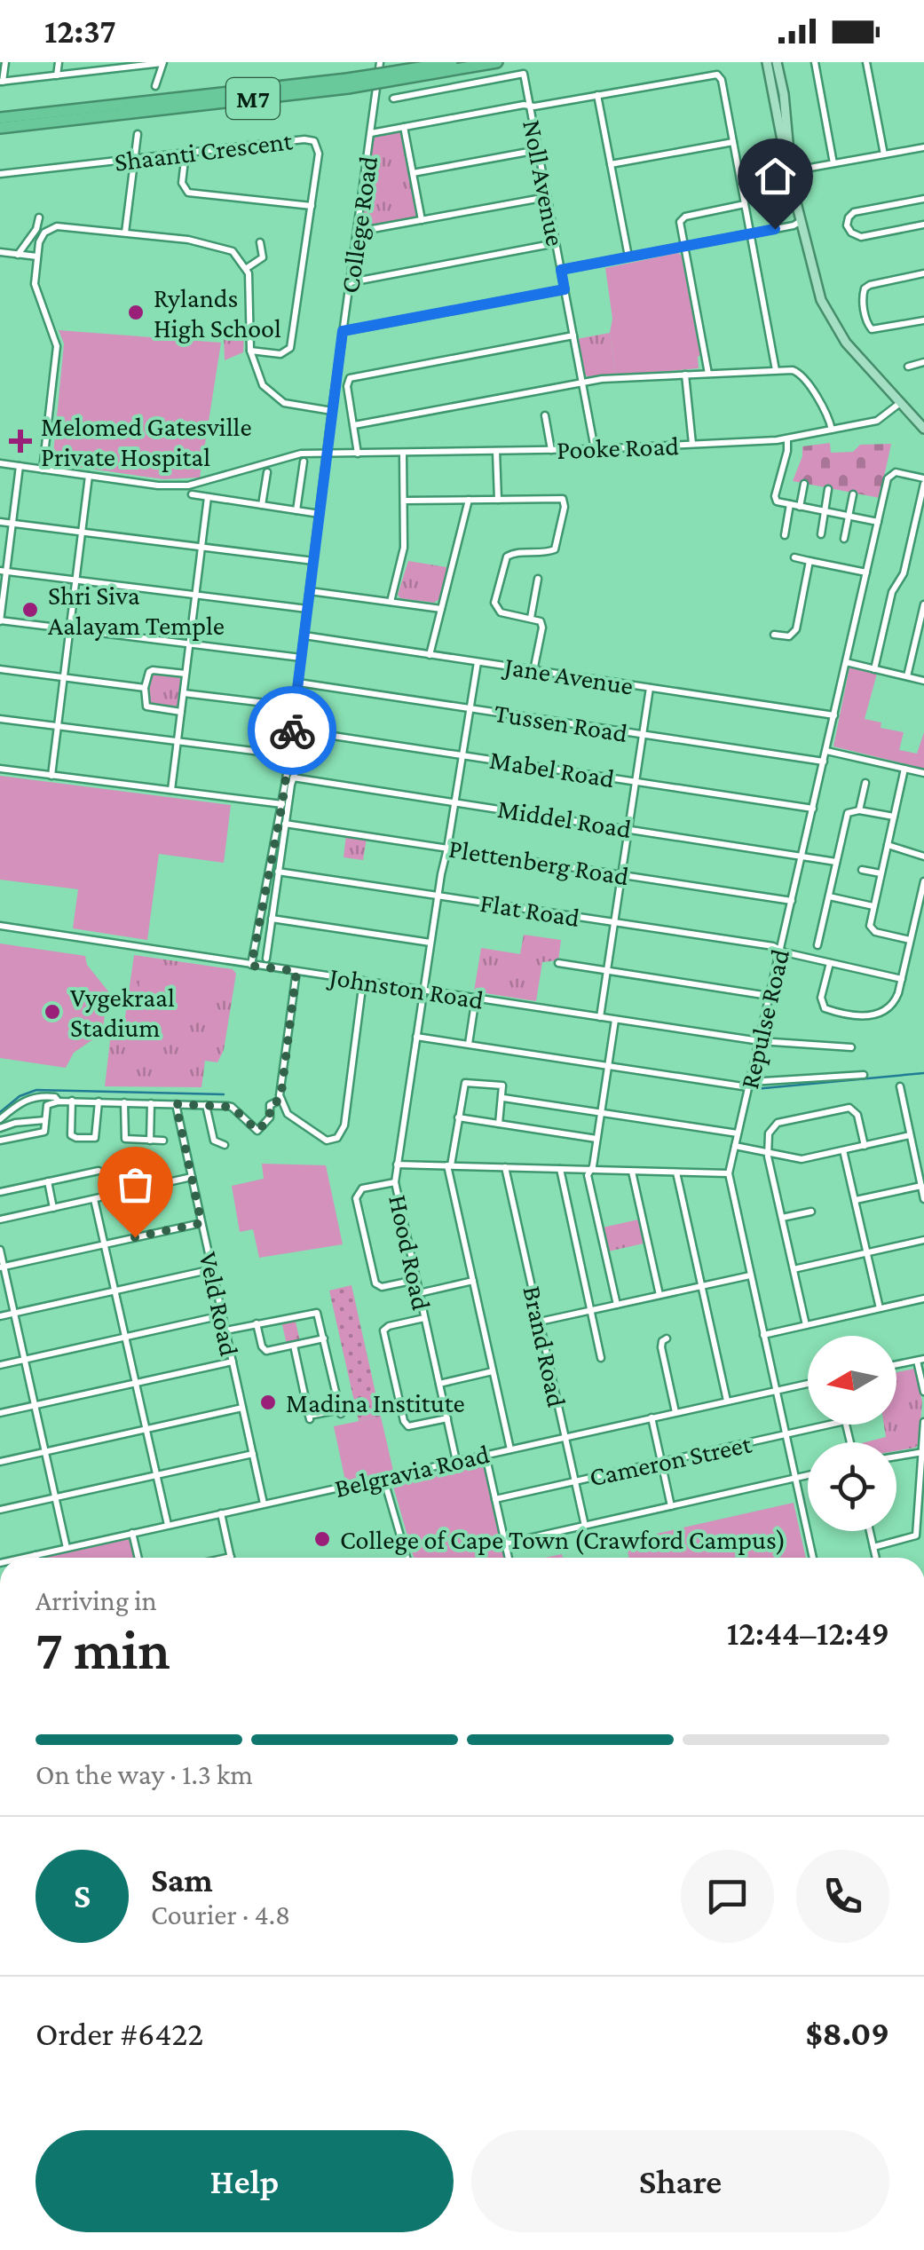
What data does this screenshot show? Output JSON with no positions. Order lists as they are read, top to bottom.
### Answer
{
  "streets": {
    "highway": ["M7"],
    "street": [
      "Shaanti Crescent",
      "Noll Avenue",
      "College Road",
      "Pooke Road",
      "Jane Avenue",
      "Tussen Road",
      "Mabel Road",
      "Middel Road",
      "Plettenberg Road",
      "Flat Road",
      "Johnston Road",
      "Repulse Road",
      "Hood Road",
      "Veld Road",
      "Brand Road",
      "Cameron Street",
      "Belgravia Road"
    ]
  },
  "crossings": [
    ["Noll Avenue", "Pooke Road"],
    ["College Road", "Pooke Road"],
    ["College Road", "Jane Avenue"],
    ["College Road", "Tussen Road"],
    ["College Road", "Mabel Road"],
    ["College Road", "Johnston Road"],
    ["Jane Avenue", "Repulse Road"],
    ["Jane Avenue", "Hood Road"],
    ["Tussen Road", "Repulse Road"],
    ["Tussen Road", "Hood Road"],
    ["Mabel Road", "Repulse Road"],
    ["Mabel Road", "Hood Road"],
    ["Middel Road", "Repulse Road"],
    ["Middel Road", "Hood Road"],
    ["Plettenberg Road", "Repulse Road"],
    ["Plettenberg Road", "Hood Road"],
    ["Flat Road", "Repulse Road"],
    ["Flat Road", "Hood Road"],
    ["Johnston Road", "Repulse Road"],
    ["Johnston Road", "Hood Road"],
    ["Repulse Road", "Cameron Street"],
    ["Repulse Road", "Belgravia Road"],
    ["Hood Road", "Belgravia Road"],
    ["Veld Road", "Belgravia Road"],
    ["Brand Road", "Cameron Street"],
    ["Brand Road", "Belgravia Road"]
  ],
  "places": {
    "other": [
      "Rylands High School",
      "Shri Siva Aalayam Temple",
      "Vygekraal Stadium",
      "Madina Institute",
      "College of Cape Town (Crawford Campus)"
    ],
    "health": ["Melomed Gatesville Private Hospital"]
  },
  "north": "left",
  "page": {
    "status": "12:37",
    "heading": ["7 min", "Arriving in", "12:44–12:49"],
    "panel": [
      "Sam",
      "Courier · 4.8",
      "Order #6422",
      "$8.09"
    ],
    "bar": "On the way · 1.3 km",
    "round": "S",
    "buttons": ["Help", "Share"]
  }
}
